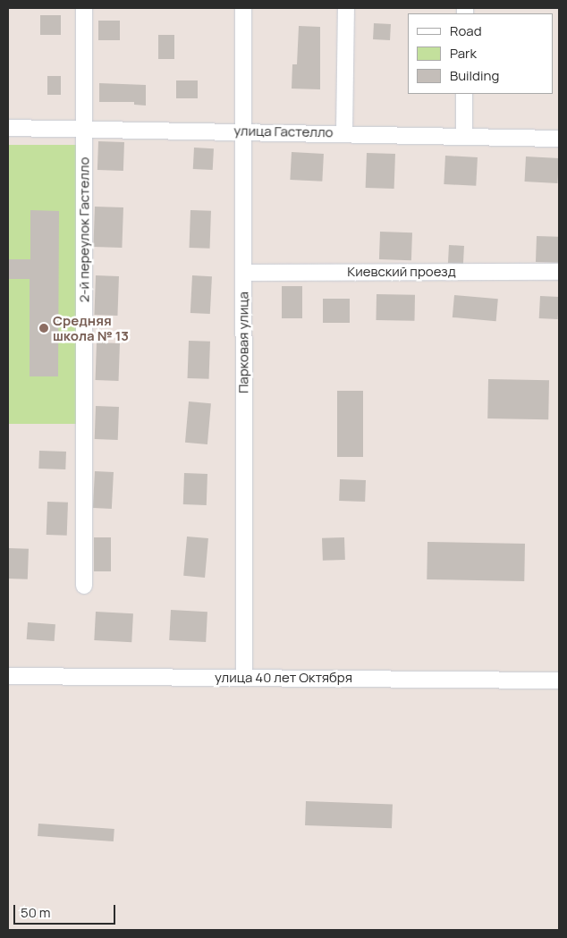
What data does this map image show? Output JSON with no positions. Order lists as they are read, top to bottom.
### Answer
{
  "streets": {
    "street": [
      "улица Гастелло",
      "2-й переулок Гастелло",
      "Киевский проезд",
      "Парковая улица",
      "улица 40 лет Октября"
    ]
  },
  "crossings": [
    ["улица Гастелло", "2-й переулок Гастелло"],
    ["улица Гастелло", "Парковая улица"],
    ["Киевский проезд", "Парковая улица"],
    ["Парковая улица", "улица 40 лет Октября"]
  ],
  "places": ["Средняя школа № 13"],
  "legend": ["Road", "Park", "Building"],
  "scale_bar": "50 m"
}
